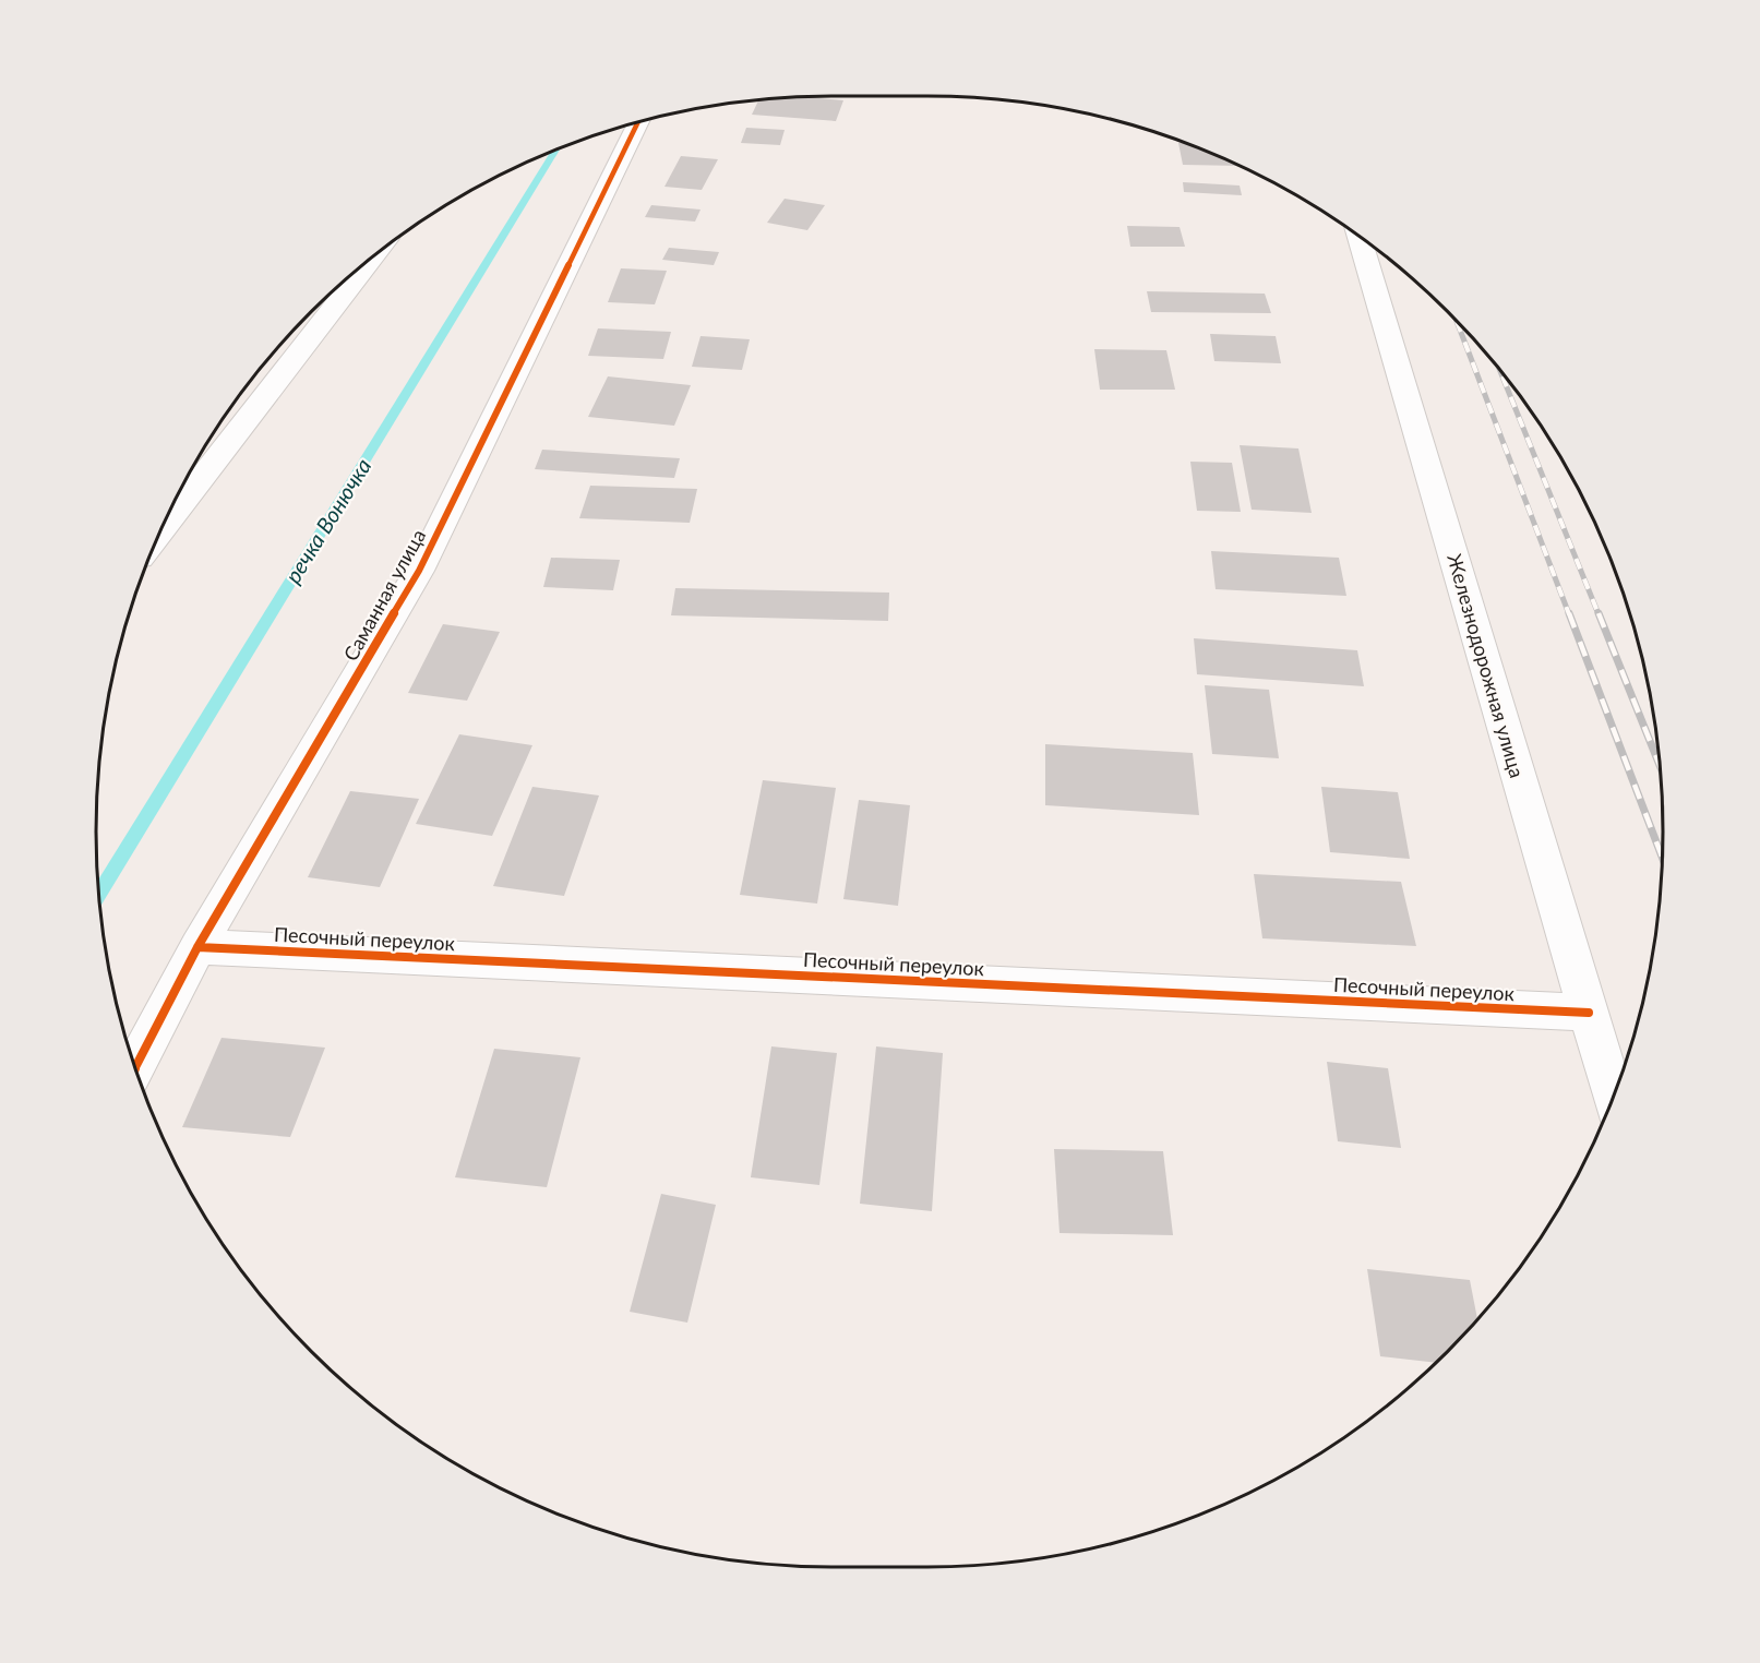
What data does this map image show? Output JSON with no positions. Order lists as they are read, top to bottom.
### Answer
{
  "streets": {
    "street": ["Саманная улица", "Железнодорожная улица", "Песочный переулок"]
  },
  "crossings": [
    ["Саманная улица", "Песочный переулок"],
    ["Железнодорожная улица", "Песочный переулок"]
  ],
  "water": ["речка Вонючка"]
}
